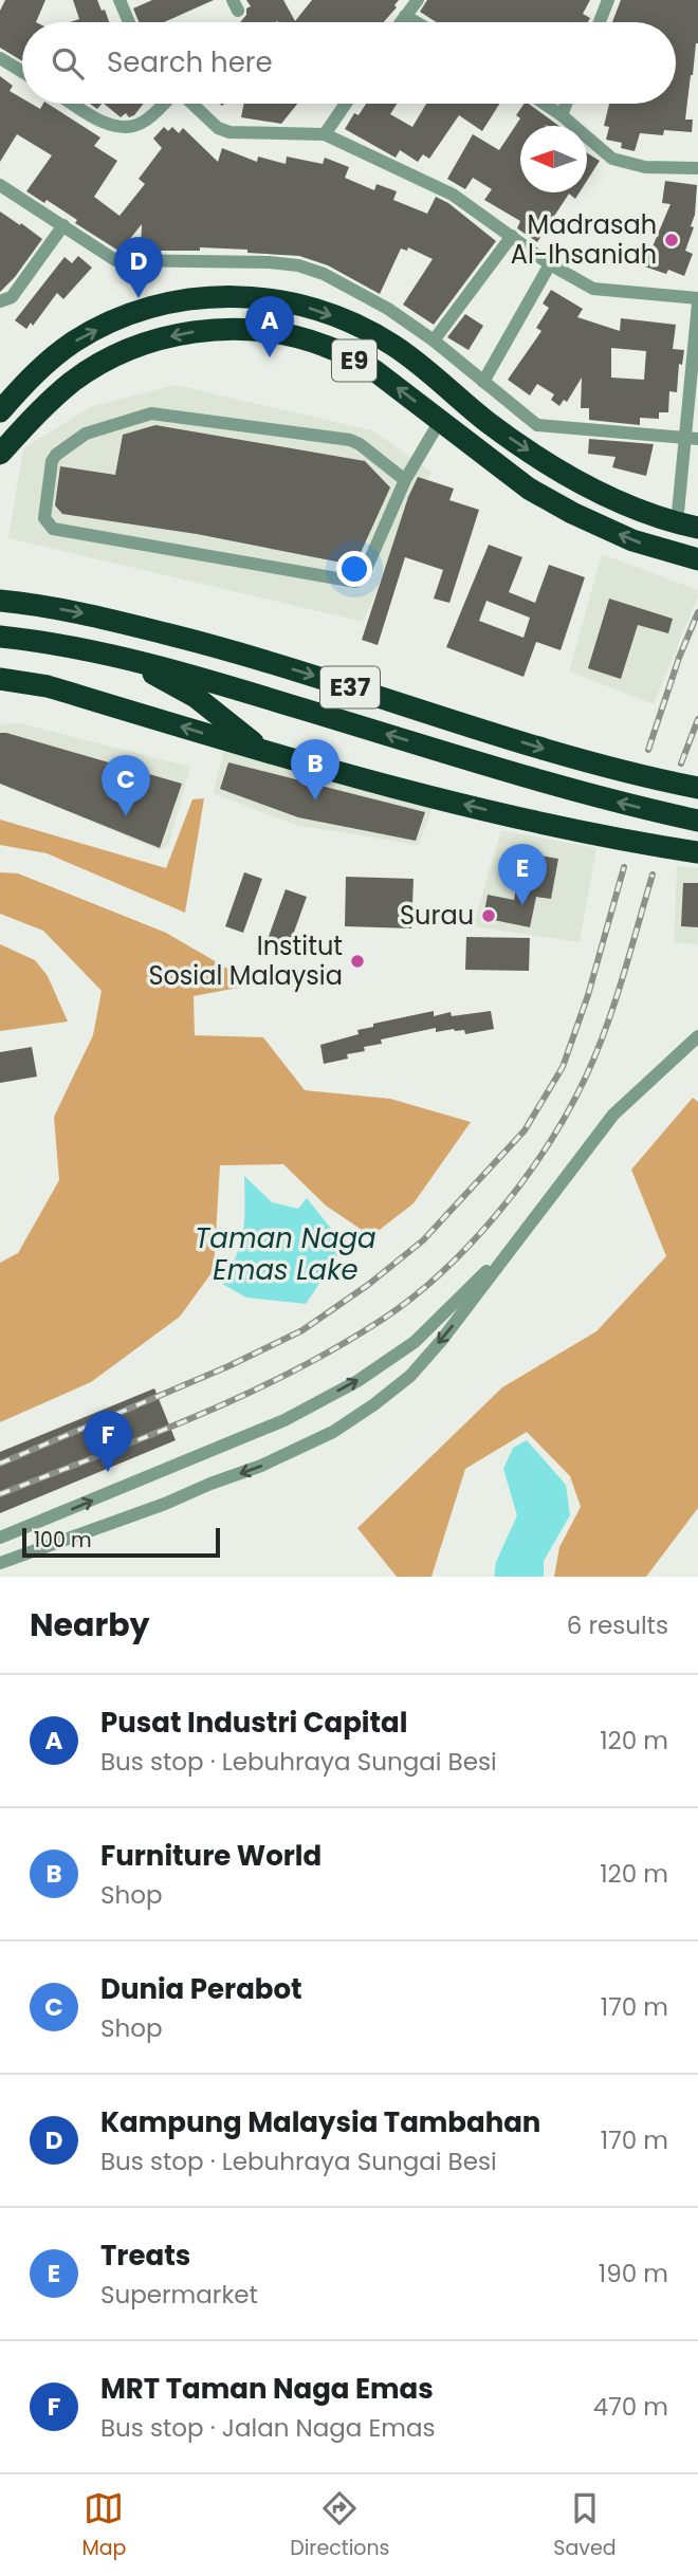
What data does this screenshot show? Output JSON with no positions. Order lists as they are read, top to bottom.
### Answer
{
  "streets": {
    "highway": ["E9", "E37"]
  },
  "water": ["Taman Naga Emas Lake"],
  "places": ["Madrasah Al-Ihsaniah", "Surau", "Institut Sosial Malaysia"],
  "scale_bar": "100 m",
  "north": "left",
  "page": {
    "search": "Search here",
    "pins": [
      "D",
      "A",
      "B",
      "C",
      "E",
      "F"
    ],
    "scale": "100 m",
    "heading": ["Nearby", "6 results"],
    "list": [
      {
        "mark": "A",
        "name": "Pusat Industri Capital",
        "note": "Bus stop · Lebuhraya Sungai Besi",
        "value": "120 m"
      },
      {
        "mark": "B",
        "name": "Furniture World",
        "note": "Shop",
        "value": "120 m"
      },
      {
        "mark": "C",
        "name": "Dunia Perabot",
        "note": "Shop",
        "value": "170 m"
      },
      {
        "mark": "D",
        "name": "Kampung Malaysia Tambahan",
        "note": "Bus stop · Lebuhraya Sungai Besi",
        "value": "170 m"
      },
      {
        "mark": "E",
        "name": "Treats",
        "note": "Supermarket",
        "value": "190 m"
      },
      {
        "mark": "F",
        "name": "MRT Taman Naga Emas",
        "note": "Bus stop · Jalan Naga Emas",
        "value": "470 m"
      }
    ],
    "nav": ["Map", "Directions", "Saved"]
  }
}
